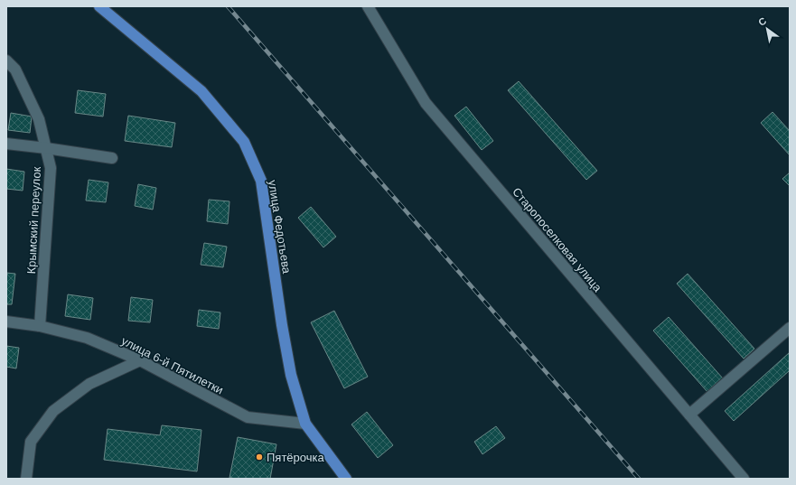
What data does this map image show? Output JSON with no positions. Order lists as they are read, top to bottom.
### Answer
{
  "streets": {
    "main road": ["улица Федотьева"],
    "street": ["Крымский переулок", "Старопоселковая улица", "улица 6-й Пятилетки"]
  },
  "crossings": [
    ["Крымский переулок", "улица 6-й Пятилетки"],
    ["улица Федотьева", "улица 6-й Пятилетки"]
  ],
  "places": ["Пятёрочка"],
  "north": "top left"
}
